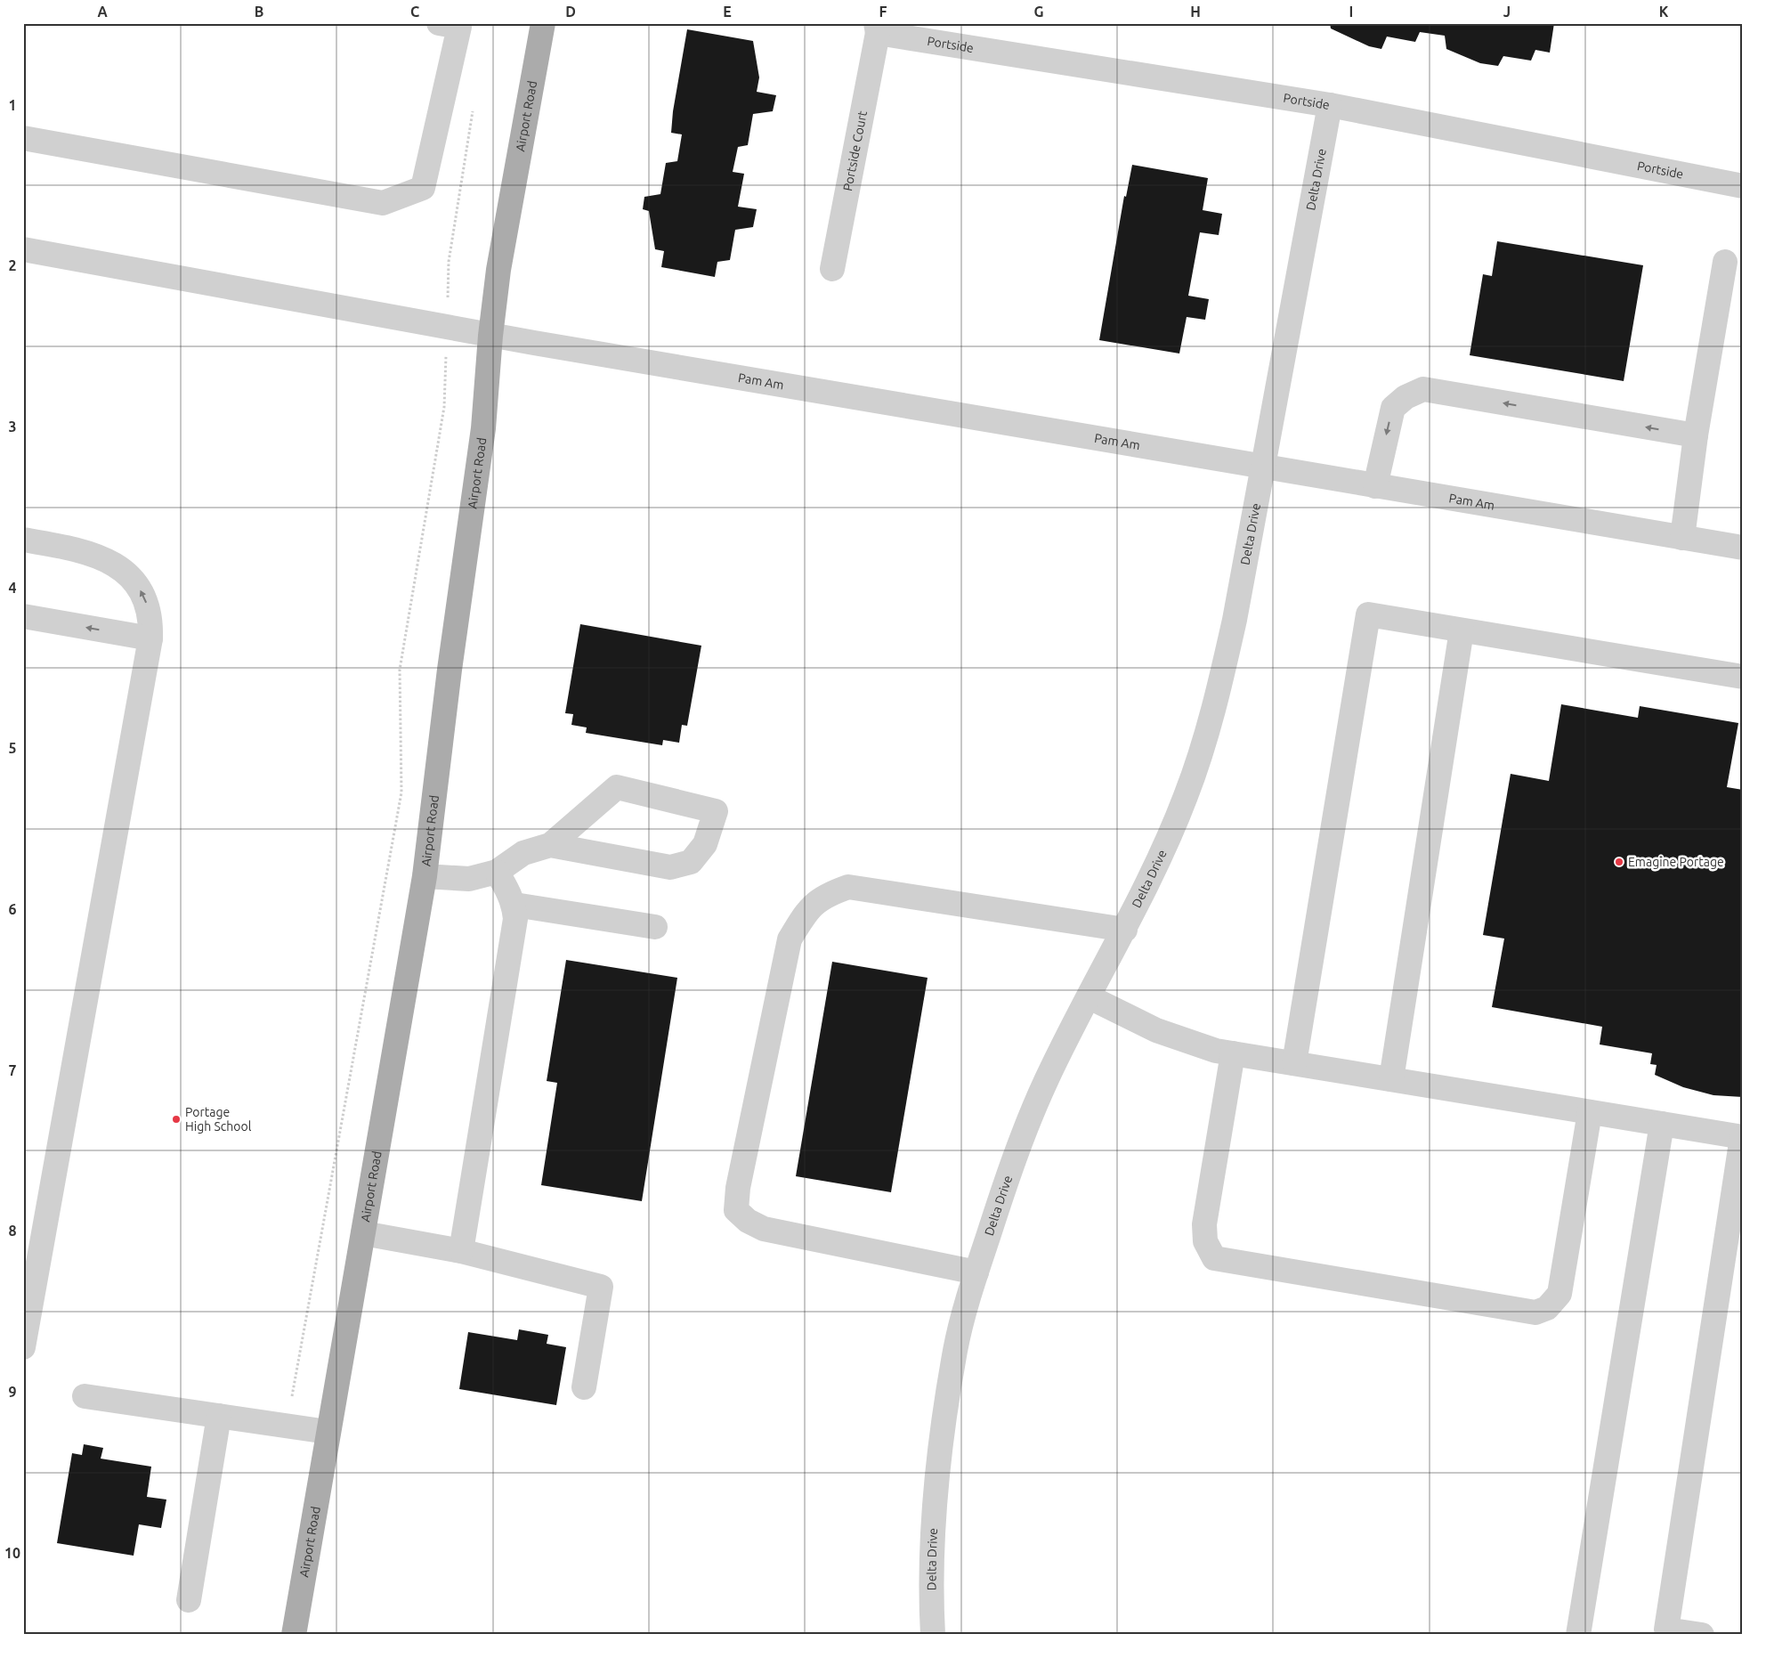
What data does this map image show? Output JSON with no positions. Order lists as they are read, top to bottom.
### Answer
{
  "streets": {
    "main road": ["Airport Road"],
    "street": [
      "Portside",
      "Portside Court",
      "Delta Drive",
      "Pam Am"
    ]
  },
  "crossings": [
    ["Portside", "Portside Court"],
    ["Portside", "Delta Drive"],
    ["Airport Road", "Pam Am"],
    ["Delta Drive", "Pam Am"]
  ],
  "places": ["Emagine Portage", "Portage High School"],
  "grid": {
    "columns": [
      "A",
      "B",
      "C",
      "D",
      "E",
      "F",
      "G",
      "H",
      "I",
      "J",
      "K"
    ],
    "rows": [
      "1",
      "2",
      "3",
      "4",
      "5",
      "6",
      "7",
      "8",
      "9",
      "10"
    ]
  }
}
